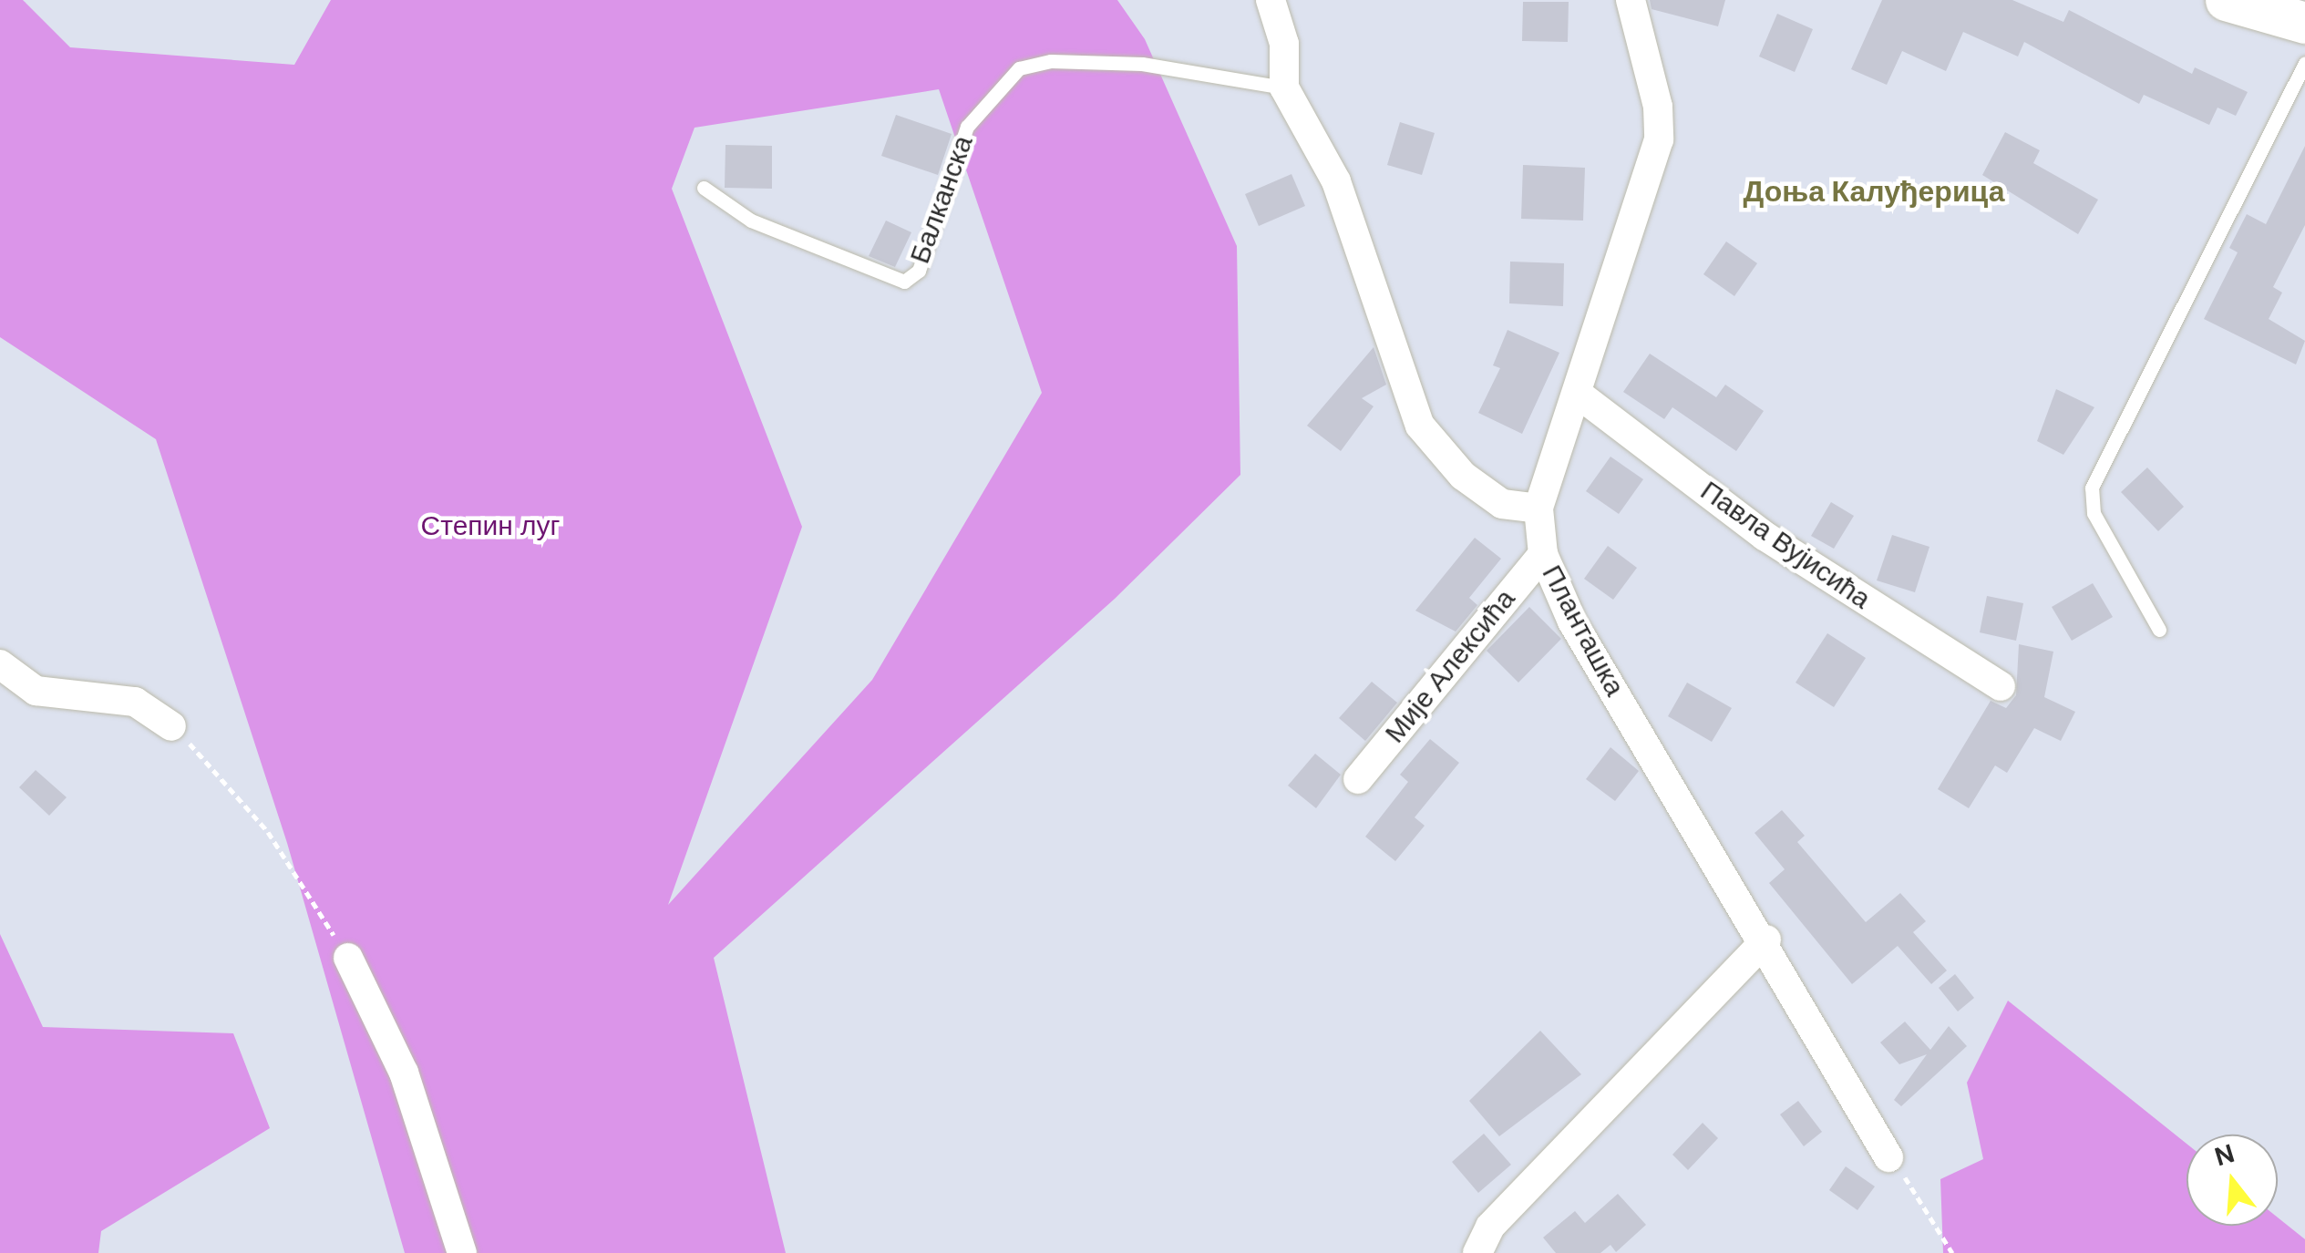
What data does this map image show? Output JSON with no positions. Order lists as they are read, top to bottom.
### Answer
{
  "streets": {
    "street": ["Павла Вујисића", "Планташка", "Мије Алексића"],
    "lane": ["Балканска"]
  },
  "crossings": [
    ["Павла Вујисића", "Планташка"],
    ["Планташка", "Мије Алексића"]
  ],
  "districts": ["Доња Калуђерица"],
  "parks": ["Степин луг"],
  "north": "top"
}
